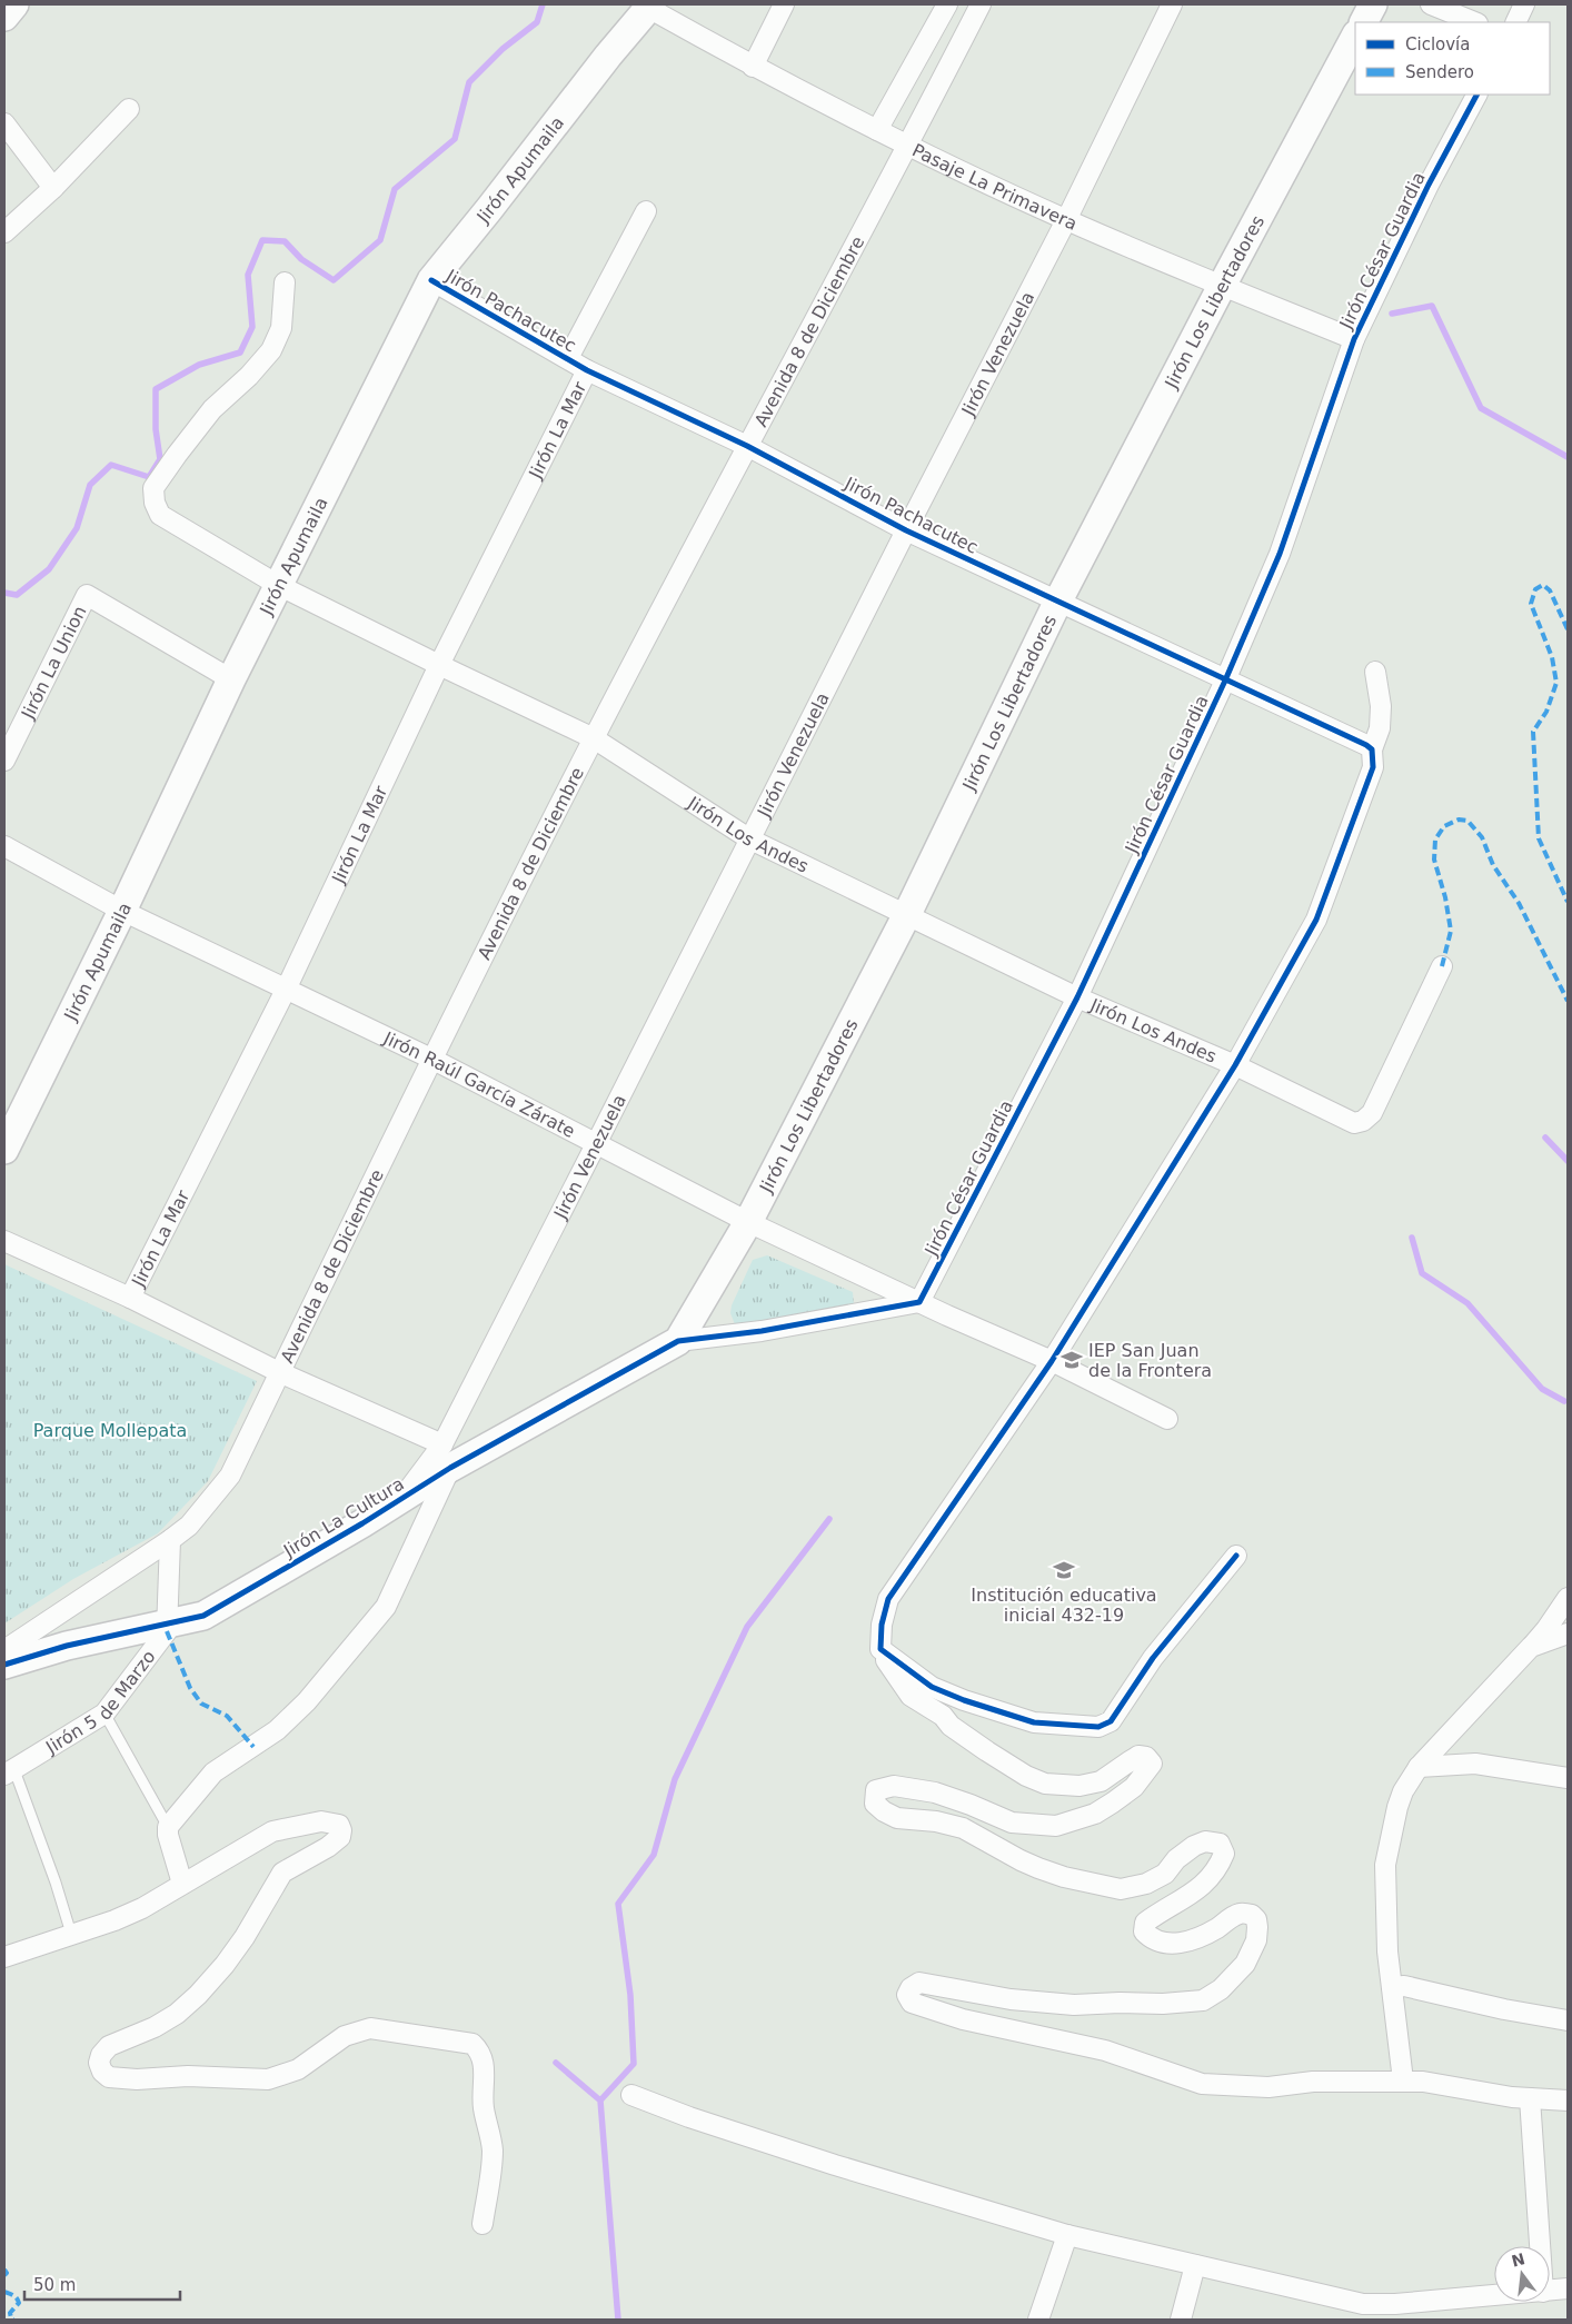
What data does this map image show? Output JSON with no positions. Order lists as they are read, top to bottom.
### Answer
{
  "streets": {
    "street": [
      "Jirón Apumaila",
      "Pasaje La Primavera",
      "Jirón César Guardia",
      "Jirón Los Libertadores",
      "Jirón Pachacutec",
      "Avenida 8 de Diciembre",
      "Jirón Venezuela",
      "Jirón La Mar",
      "Jirón La Union",
      "Jirón Los Andes",
      "Jirón Raúl García Zárate",
      "Jirón La Cultura",
      "Jirón 5 de Marzo"
    ]
  },
  "crossings": [
    ["Jirón Apumaila", "Pasaje La Primavera"],
    ["Jirón Apumaila", "Jirón Pachacutec"],
    ["Jirón Apumaila", "Jirón La Union"],
    ["Jirón Apumaila", "Jirón Los Andes"],
    ["Jirón Apumaila", "Jirón Raúl García Zárate"],
    ["Pasaje La Primavera", "Jirón César Guardia"],
    ["Pasaje La Primavera", "Jirón Los Libertadores"],
    ["Pasaje La Primavera", "Avenida 8 de Diciembre"],
    ["Pasaje La Primavera", "Jirón Venezuela"],
    ["Jirón César Guardia", "Jirón Pachacutec"],
    ["Jirón César Guardia", "Jirón Los Andes"],
    ["Jirón César Guardia", "Jirón Raúl García Zárate"],
    ["Jirón Los Libertadores", "Jirón Pachacutec"],
    ["Jirón Los Libertadores", "Jirón Los Andes"],
    ["Jirón Los Libertadores", "Jirón Raúl García Zárate"],
    ["Jirón Los Libertadores", "Jirón La Cultura"],
    ["Jirón Pachacutec", "Avenida 8 de Diciembre"],
    ["Jirón Pachacutec", "Jirón Venezuela"],
    ["Jirón Pachacutec", "Jirón La Mar"],
    ["Avenida 8 de Diciembre", "Jirón Los Andes"],
    ["Avenida 8 de Diciembre", "Jirón Raúl García Zárate"],
    ["Jirón Venezuela", "Jirón Los Andes"],
    ["Jirón Venezuela", "Jirón Raúl García Zárate"],
    ["Jirón Venezuela", "Jirón La Cultura"],
    ["Jirón La Mar", "Jirón Los Andes"],
    ["Jirón La Mar", "Jirón Raúl García Zárate"],
    ["Jirón La Cultura", "Jirón 5 de Marzo"]
  ],
  "parks": ["Parque Mollepata"],
  "places": {
    "school or university": ["IEP San Juan de la Frontera", "Institución educativa inicial 432-19"]
  },
  "legend": ["Ciclovía", "Sendero"],
  "scale_bar": "50 m",
  "north": "top"
}
